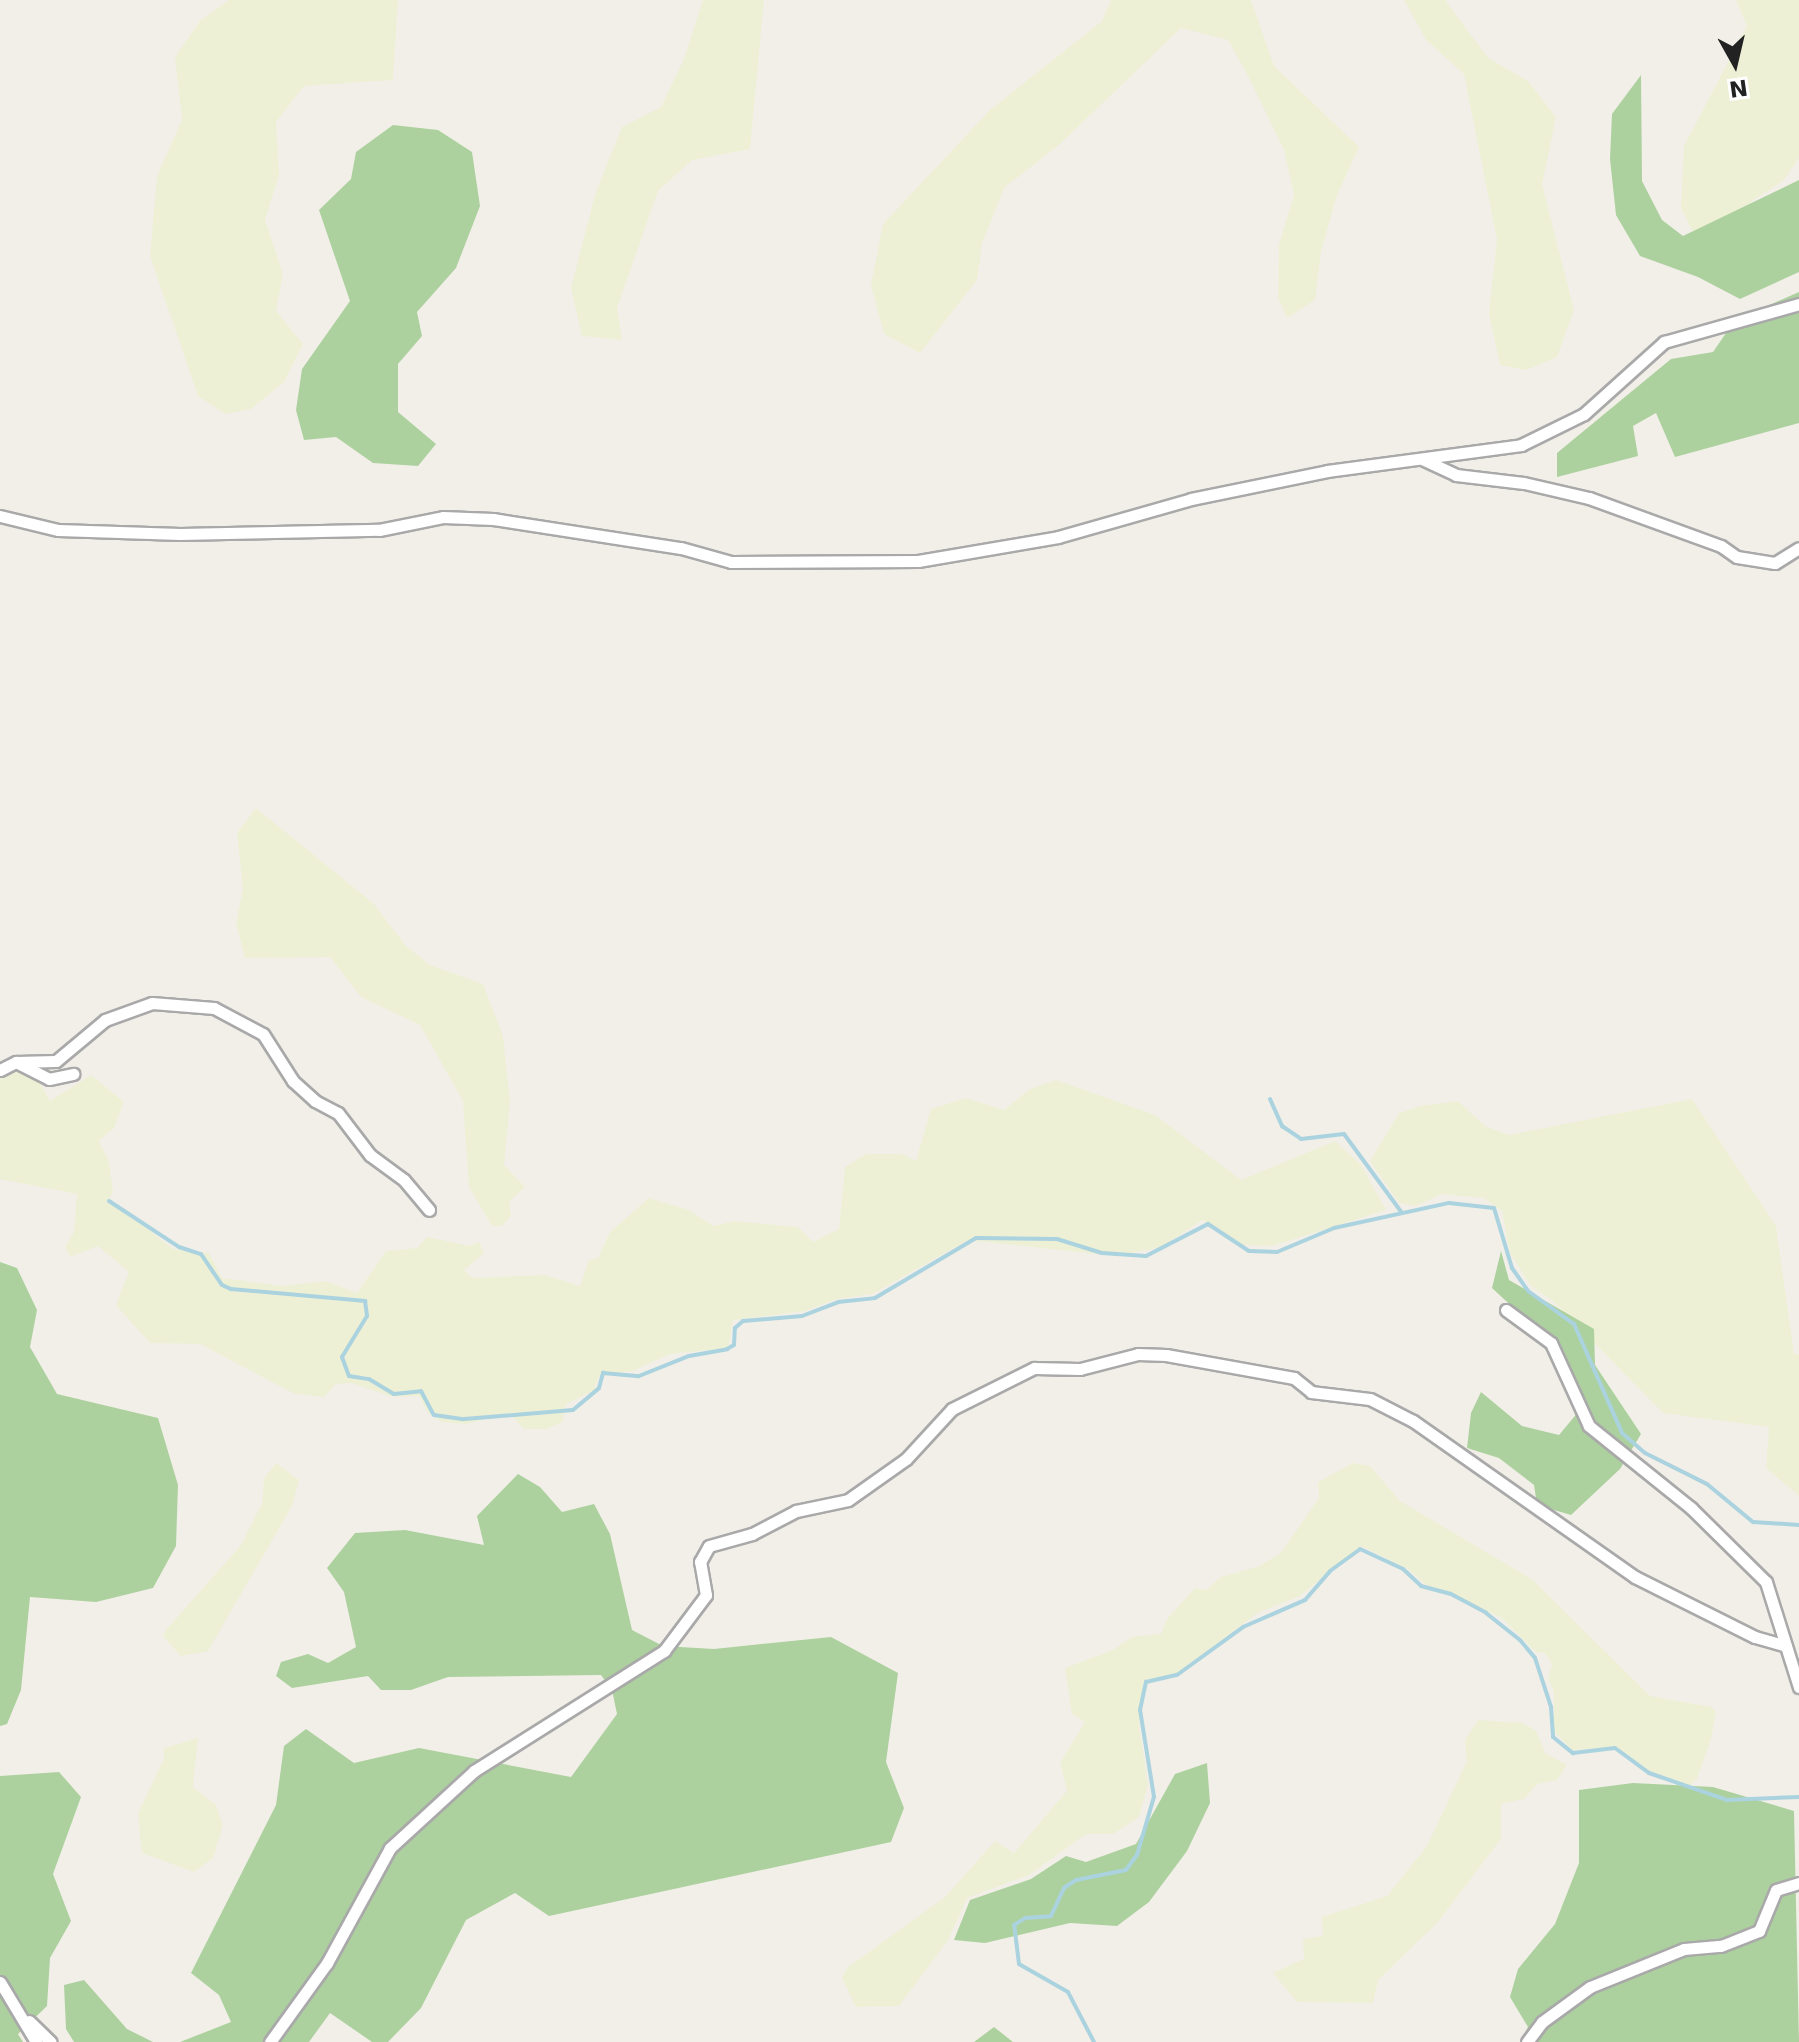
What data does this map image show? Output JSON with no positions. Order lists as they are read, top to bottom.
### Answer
{
  "north": "bottom"
}
